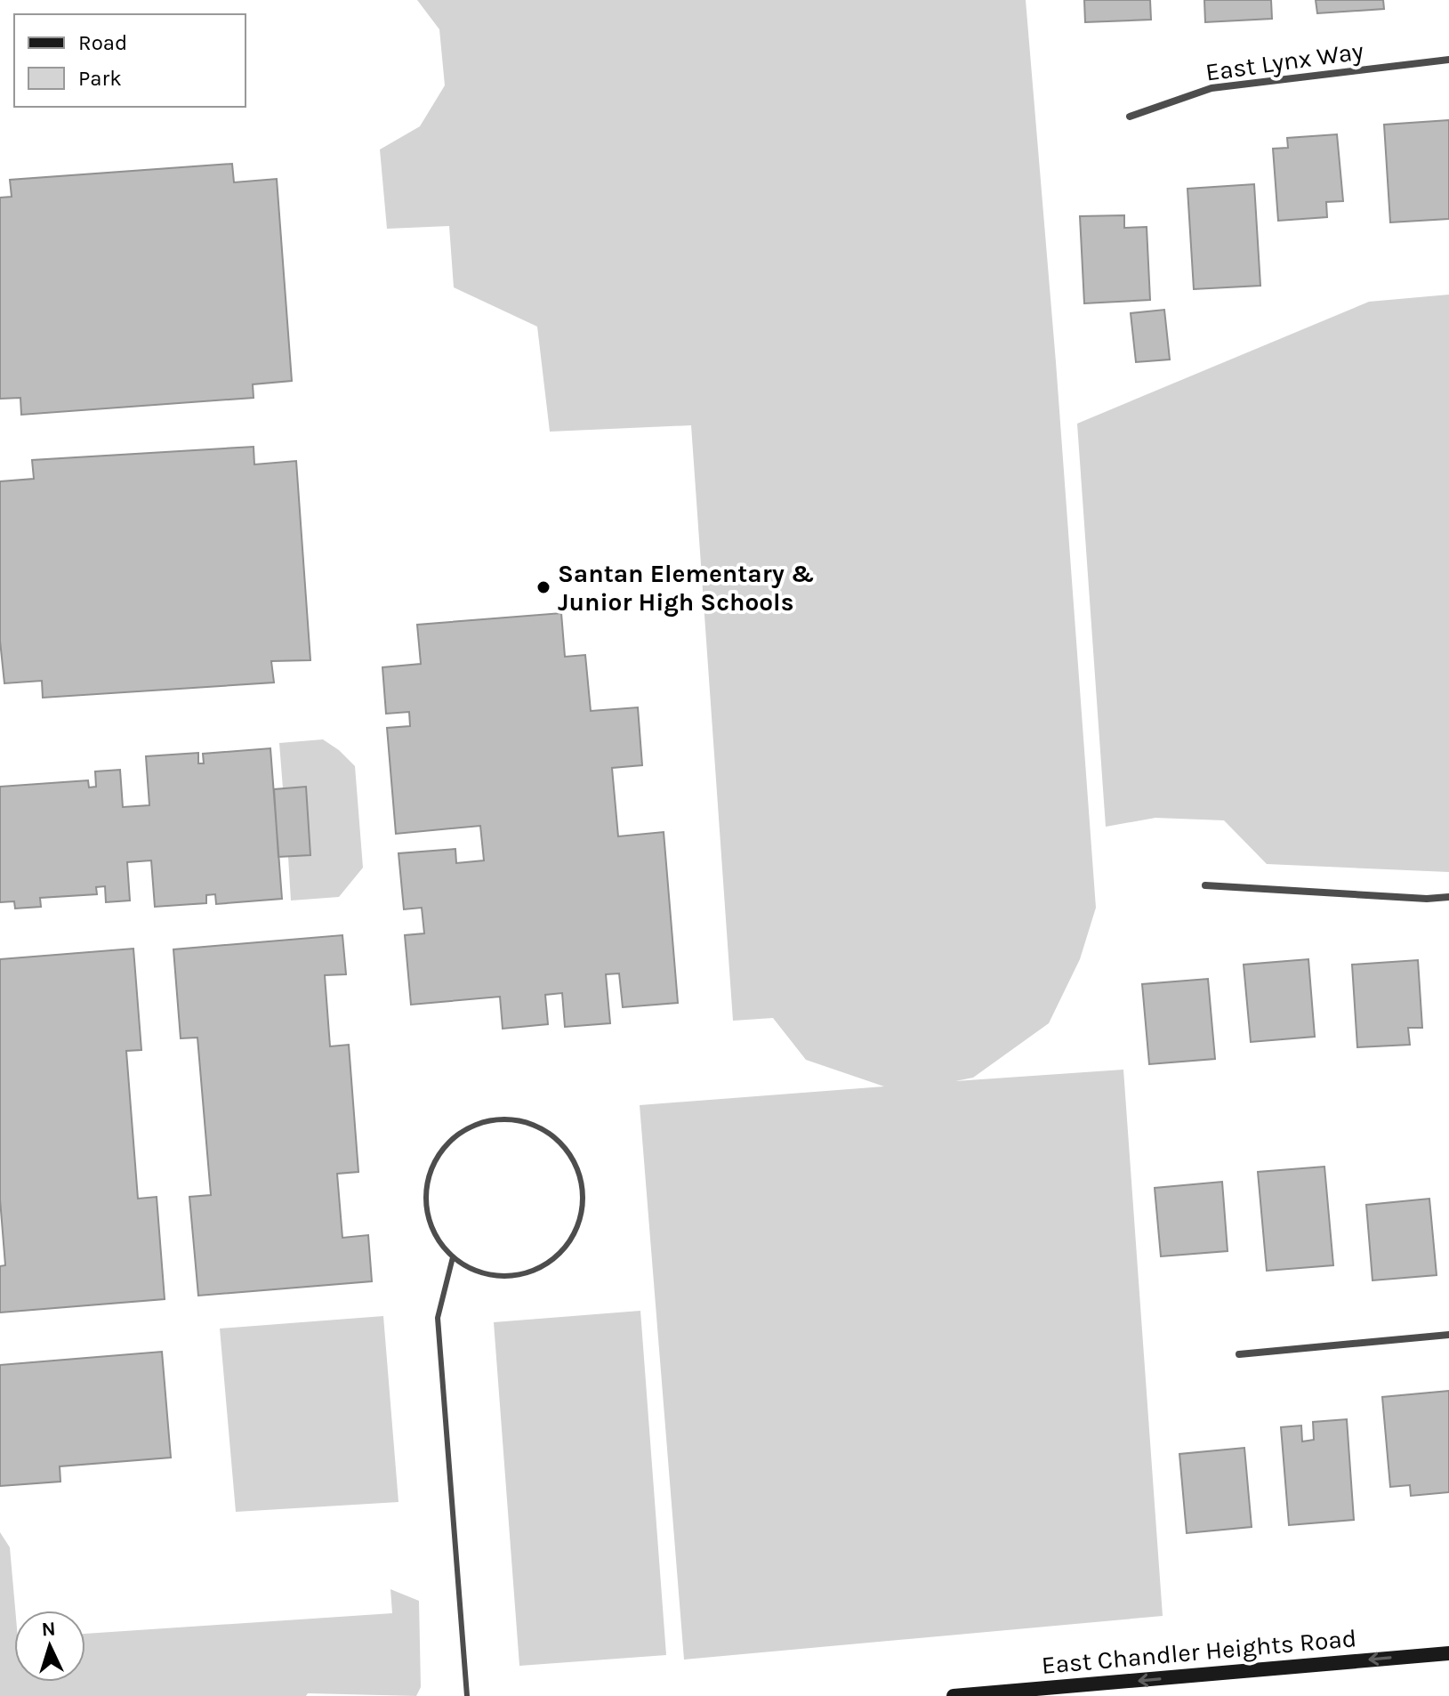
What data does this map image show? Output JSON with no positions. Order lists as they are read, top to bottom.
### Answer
{
  "streets": {
    "main road": ["East Chandler Heights Road"],
    "street": ["East Lynx Way"]
  },
  "one_way": ["East Chandler Heights Road"],
  "places": ["Santan Elementary & Junior High Schools"],
  "legend": ["Road", "Park"],
  "north": "top"
}
